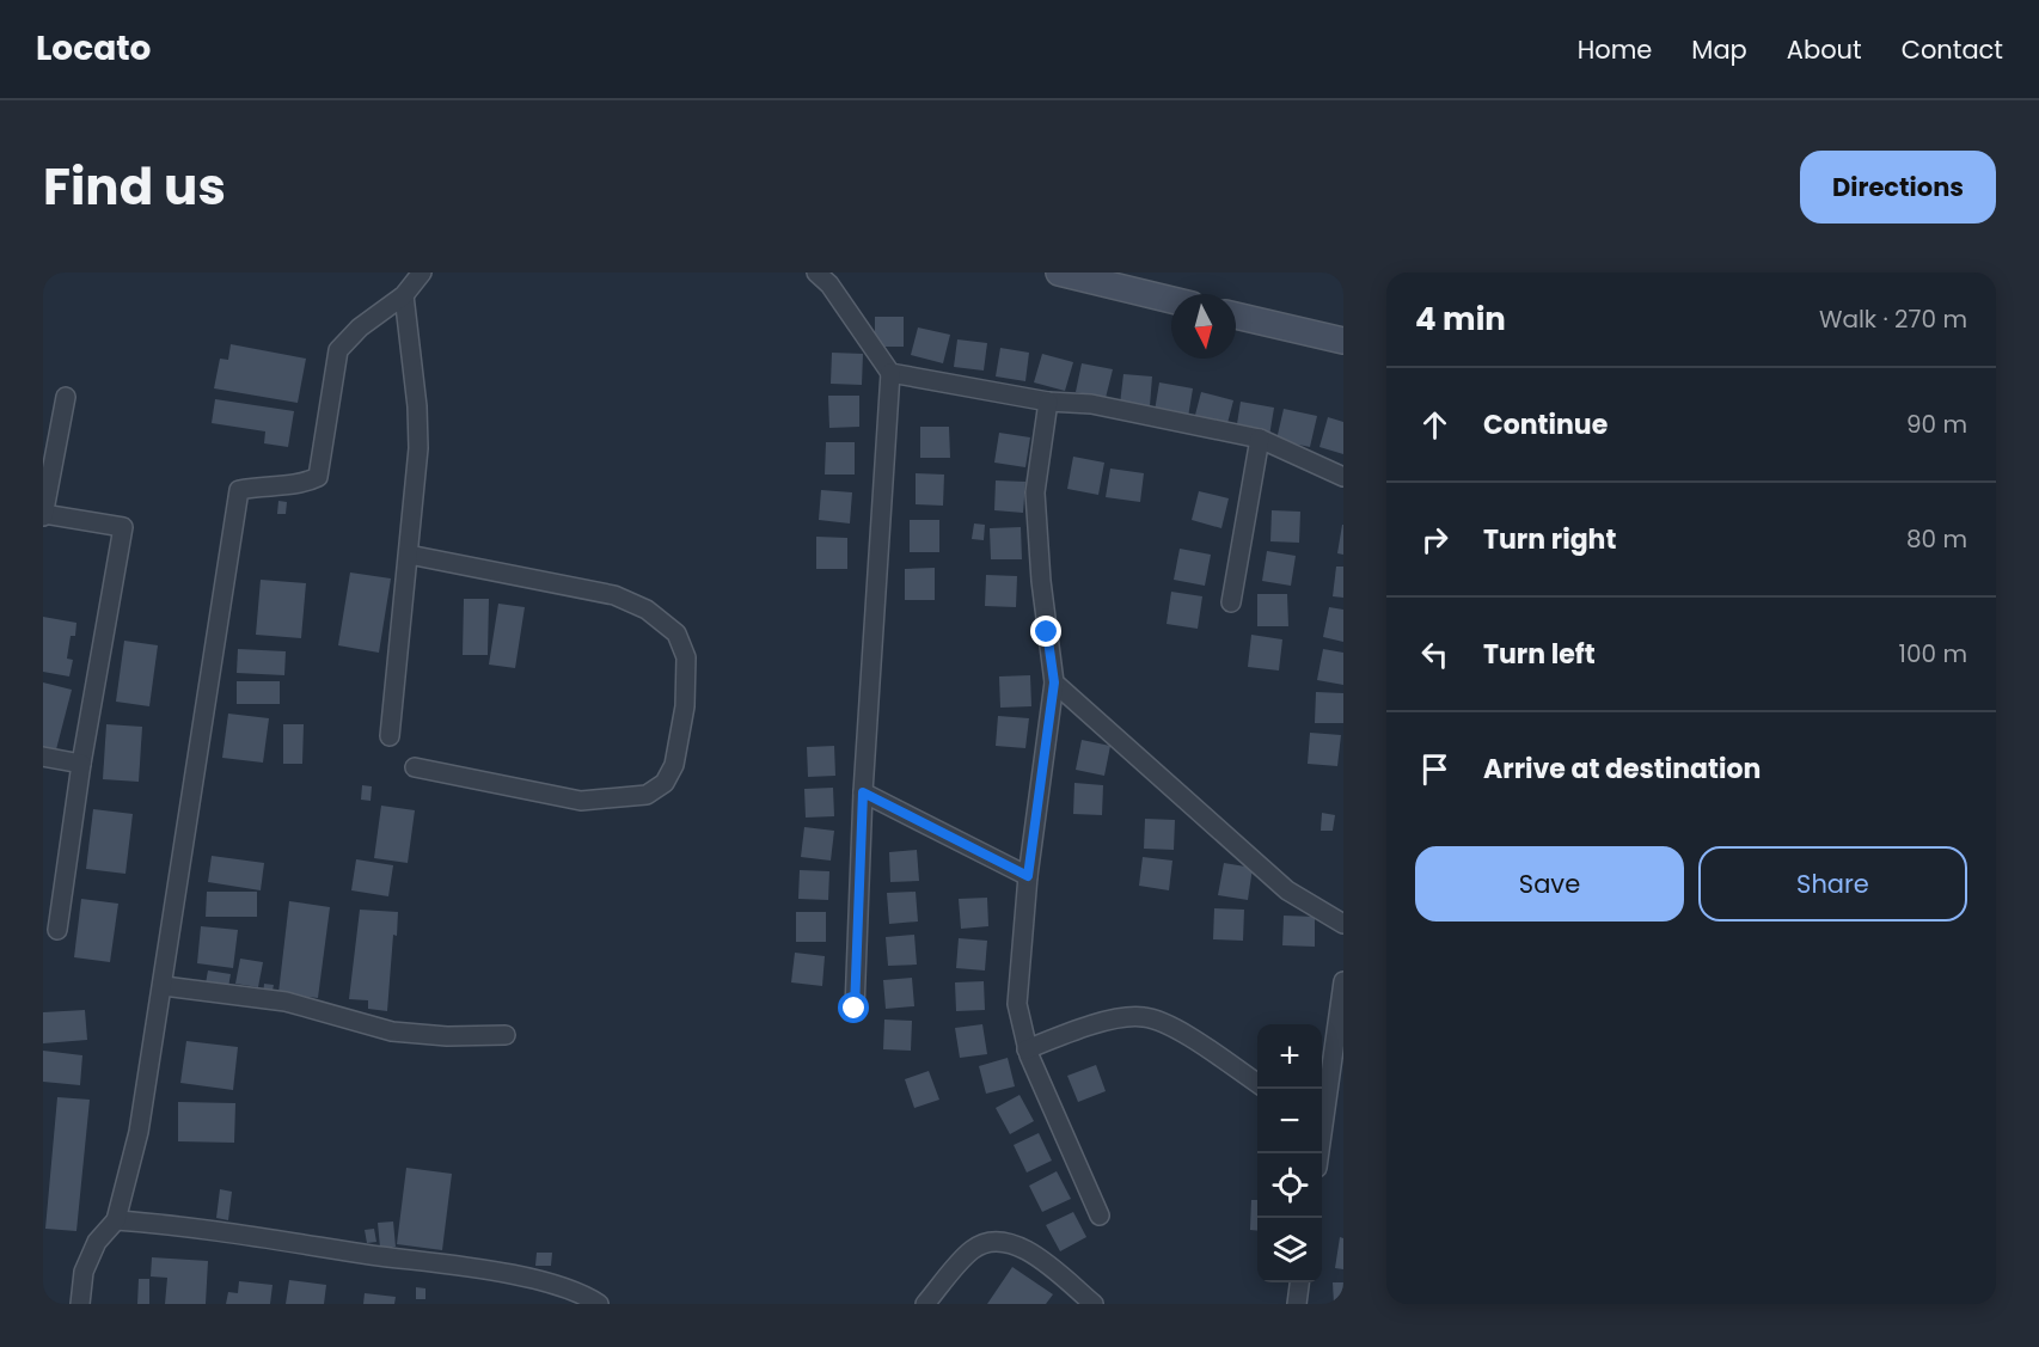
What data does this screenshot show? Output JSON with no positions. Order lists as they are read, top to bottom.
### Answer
{
  "north": "bottom",
  "page": {
    "header": "Locato",
    "nav": [
      "Home",
      "Map",
      "About",
      "Contact"
    ],
    "title": "Find us",
    "buttons": [
      "Directions",
      ["Save", "Share"]
    ],
    "heading": ["4 min", "Walk · 270 m"],
    "list": [
      ["Continue", "90 m"],
      ["Turn right", "80 m"],
      ["Turn left", "100 m"],
      "Arrive at destination"
    ],
    "map_buttons": ["+", "−"]
  }
}
